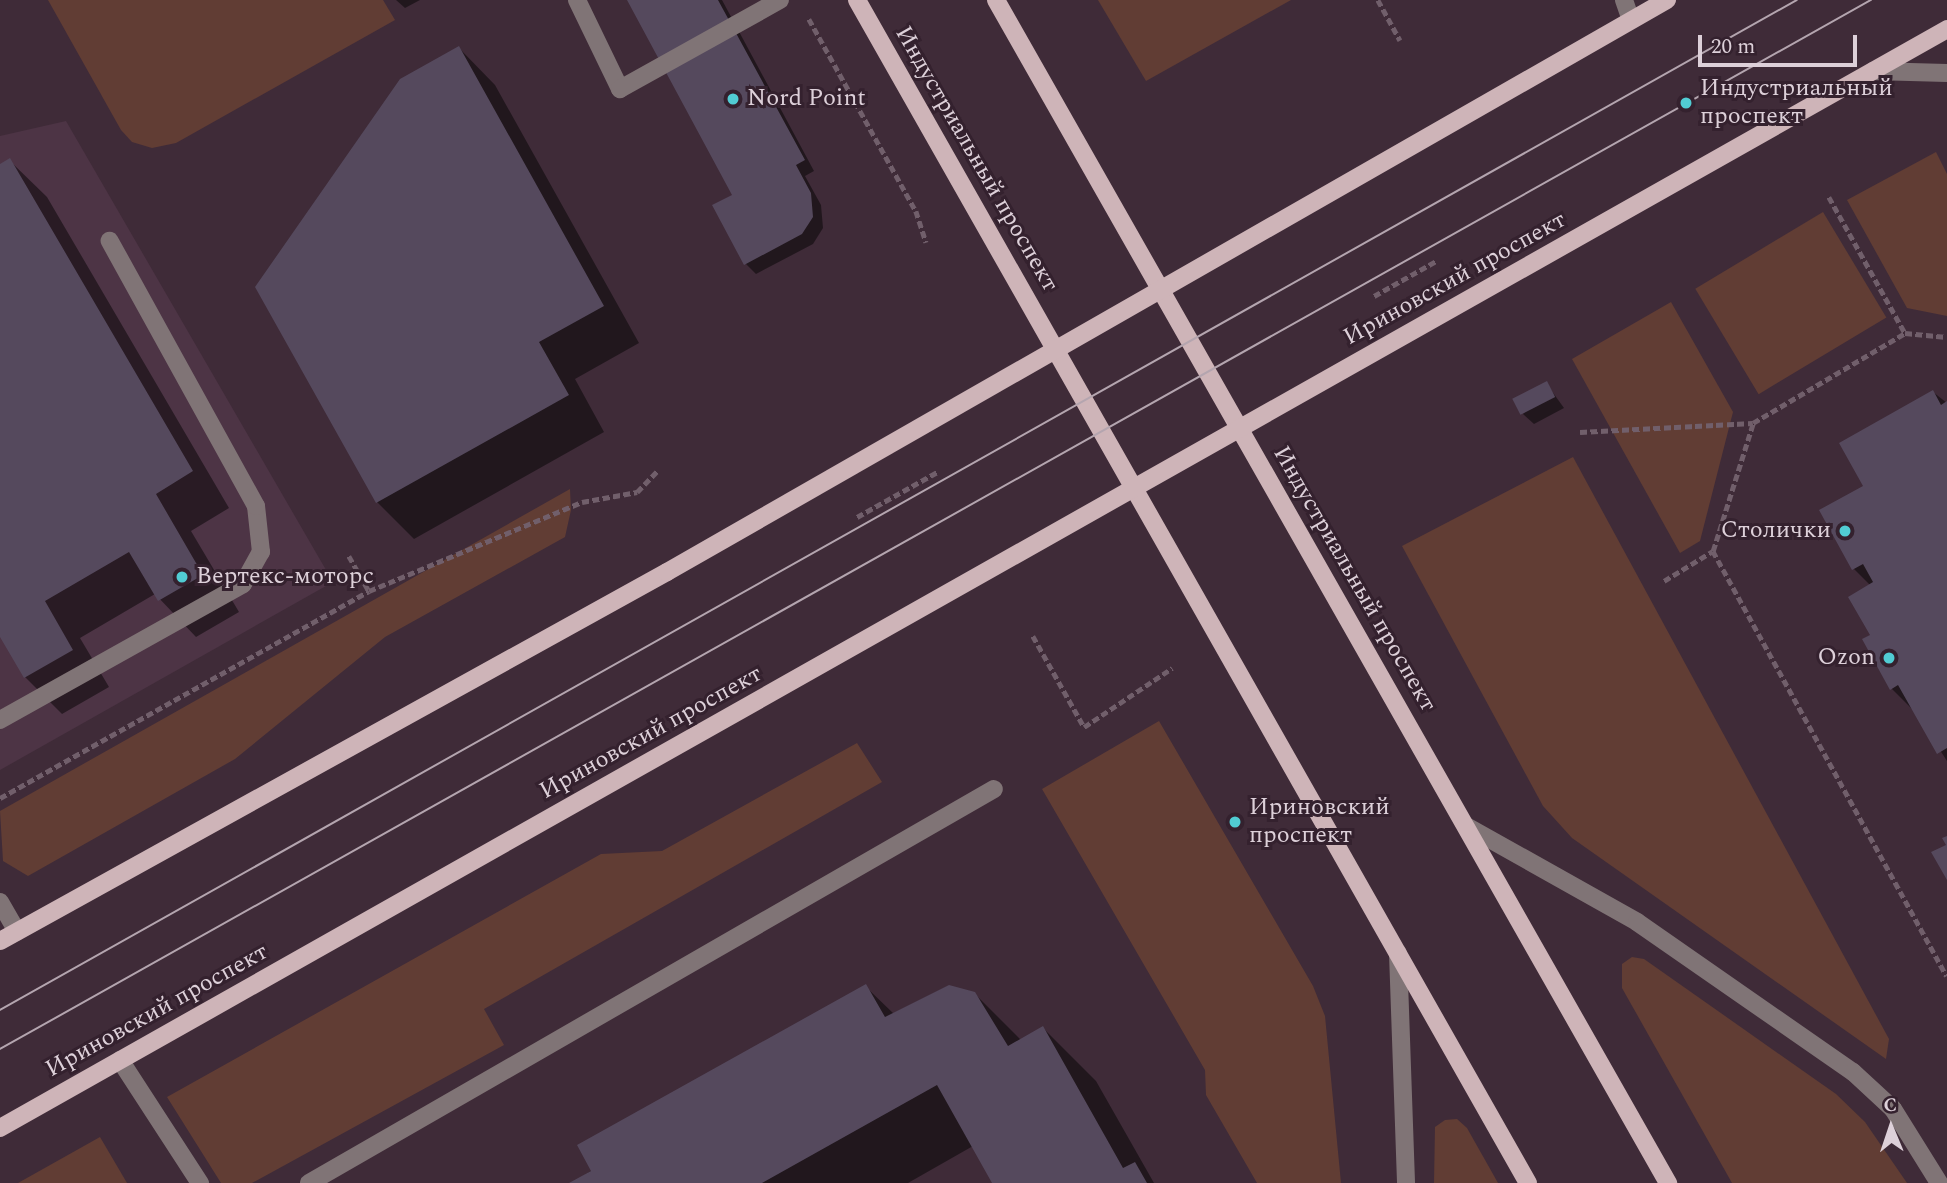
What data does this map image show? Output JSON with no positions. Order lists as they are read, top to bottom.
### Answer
{
  "streets": {
    "main road": ["Индустриальный проспект", "Ириновский проспект"]
  },
  "crossings": [
    ["Индустриальный проспект", "Ириновский проспект"]
  ],
  "places": [
    "Nord Point",
    "Индустриальный проспект",
    "Столички",
    "Вертекс-моторс",
    "Ozon",
    "Ириновский проспект"
  ],
  "scale_bar": "20 m",
  "north": "top"
}
